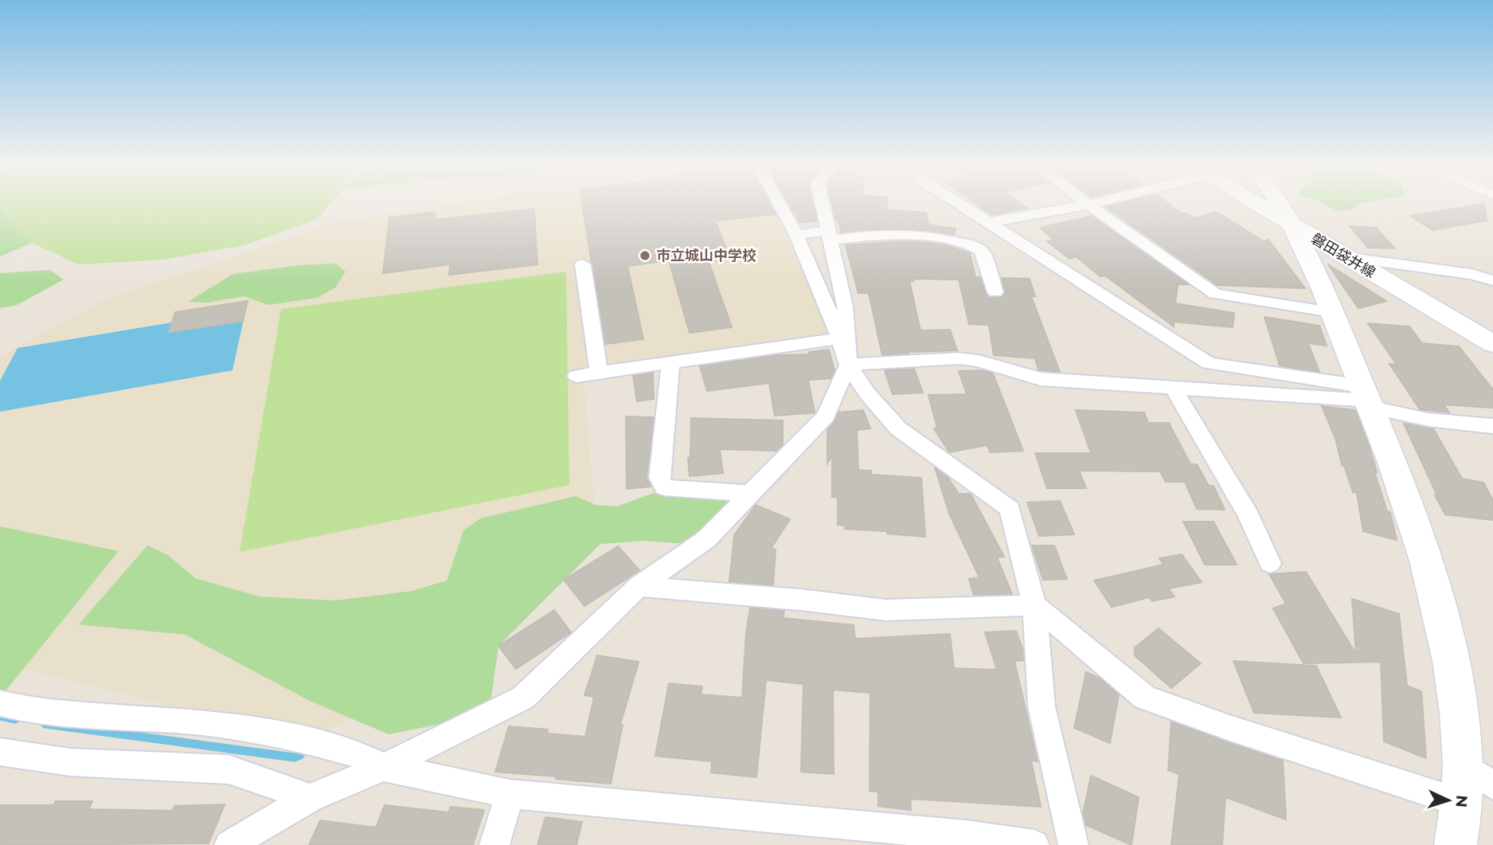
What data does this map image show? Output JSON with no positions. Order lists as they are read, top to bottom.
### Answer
{
  "streets": {
    "street": ["磐田袋井線"]
  },
  "places": ["市立城山中学校"],
  "north": "right"
}
